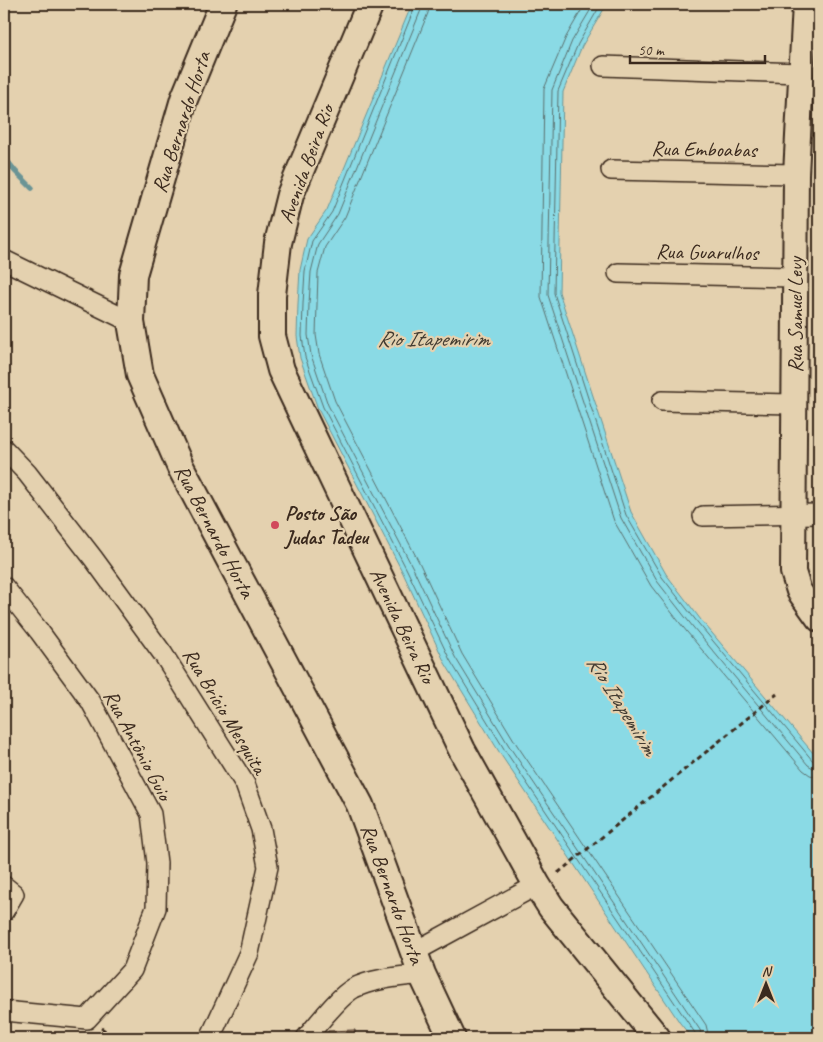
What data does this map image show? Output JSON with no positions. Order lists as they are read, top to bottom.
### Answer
{
  "streets": {
    "main road": ["Rua Bernardo Horta", "Avenida Beira Rio"],
    "street": [
      "Rua Emboabas",
      "Rua Guarulhos",
      "Rua Samuel Levy",
      "Rua Brício Mesquita",
      "Rua Antônio Guio"
    ]
  },
  "crossings": [
    ["Rua Emboabas", "Rua Samuel Levy"],
    ["Rua Guarulhos", "Rua Samuel Levy"]
  ],
  "water": ["Rio Itapemirim"],
  "places": ["Posto São Judas Tadeu"],
  "scale_bar": "50 m",
  "north": "top"
}
